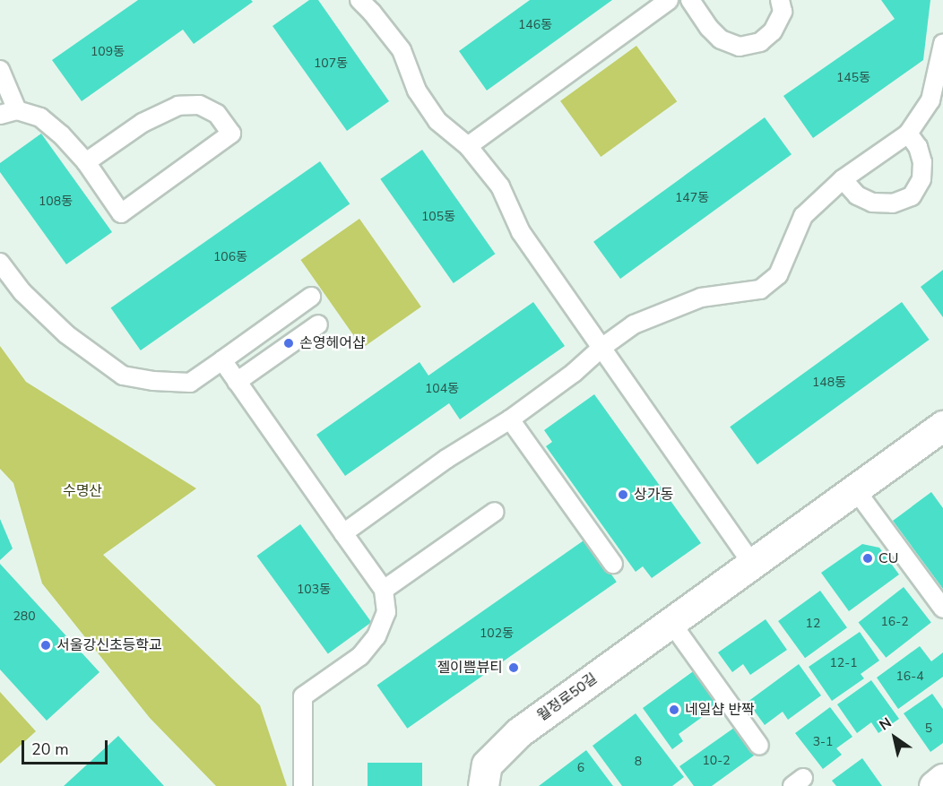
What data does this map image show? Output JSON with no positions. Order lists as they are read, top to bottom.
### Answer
{
  "streets": {
    "street": ["월정로50길"]
  },
  "parks": ["수명산"],
  "places": [
    "손영헤어샵",
    "상가동",
    "CU",
    "서울강신초등학교",
    "젤이쁨뷰티",
    "네일샵 반짝"
  ],
  "house_numbers": [
    "146동",
    "109동",
    "107동",
    "145동",
    "147동",
    "108동",
    "105동",
    "106동",
    "148동",
    "104동",
    "103동",
    "280",
    "16-2",
    "12",
    "102동",
    "12-1",
    "16-4",
    "5",
    "3-1",
    "10-2",
    "8",
    "6"
  ],
  "scale_bar": "20 m",
  "north": "top left"
}
